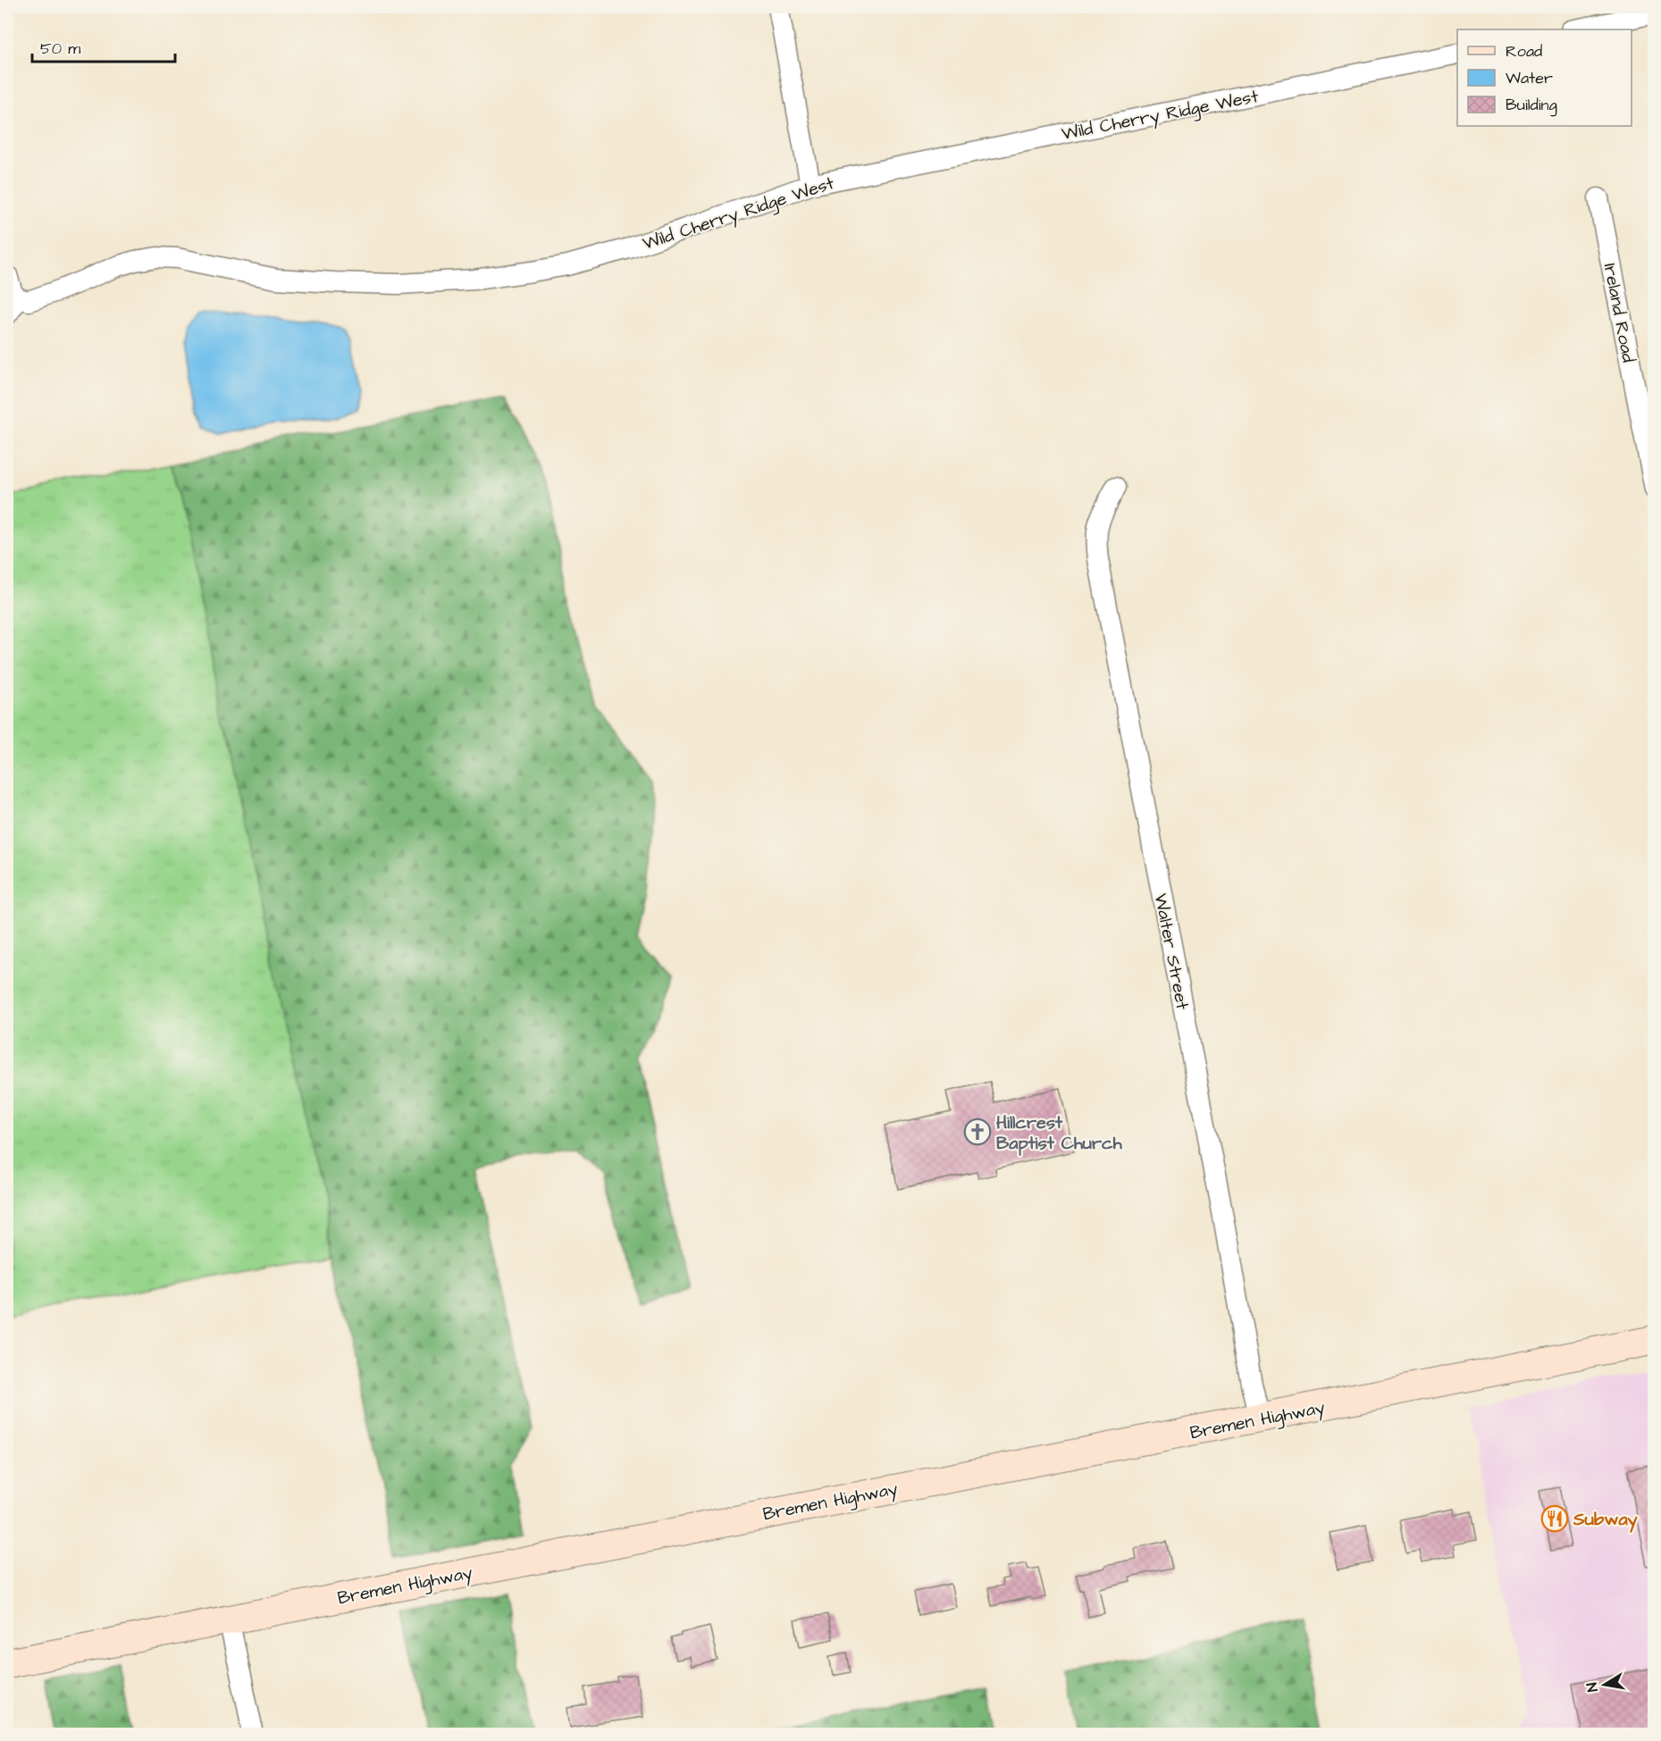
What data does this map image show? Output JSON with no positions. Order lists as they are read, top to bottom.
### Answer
{
  "streets": {
    "main road": ["Bremen Highway"],
    "street": ["Wild Cherry Ridge West", "Ireland Road", "Walter Street"]
  },
  "crossings": [
    ["Walter Street", "Bremen Highway"]
  ],
  "places": {
    "church": ["Hillcrest Baptist Church"],
    "restaurant": ["Subway"]
  },
  "legend": ["Road", "Water", "Building"],
  "scale_bar": "50 m",
  "north": "left"
}
